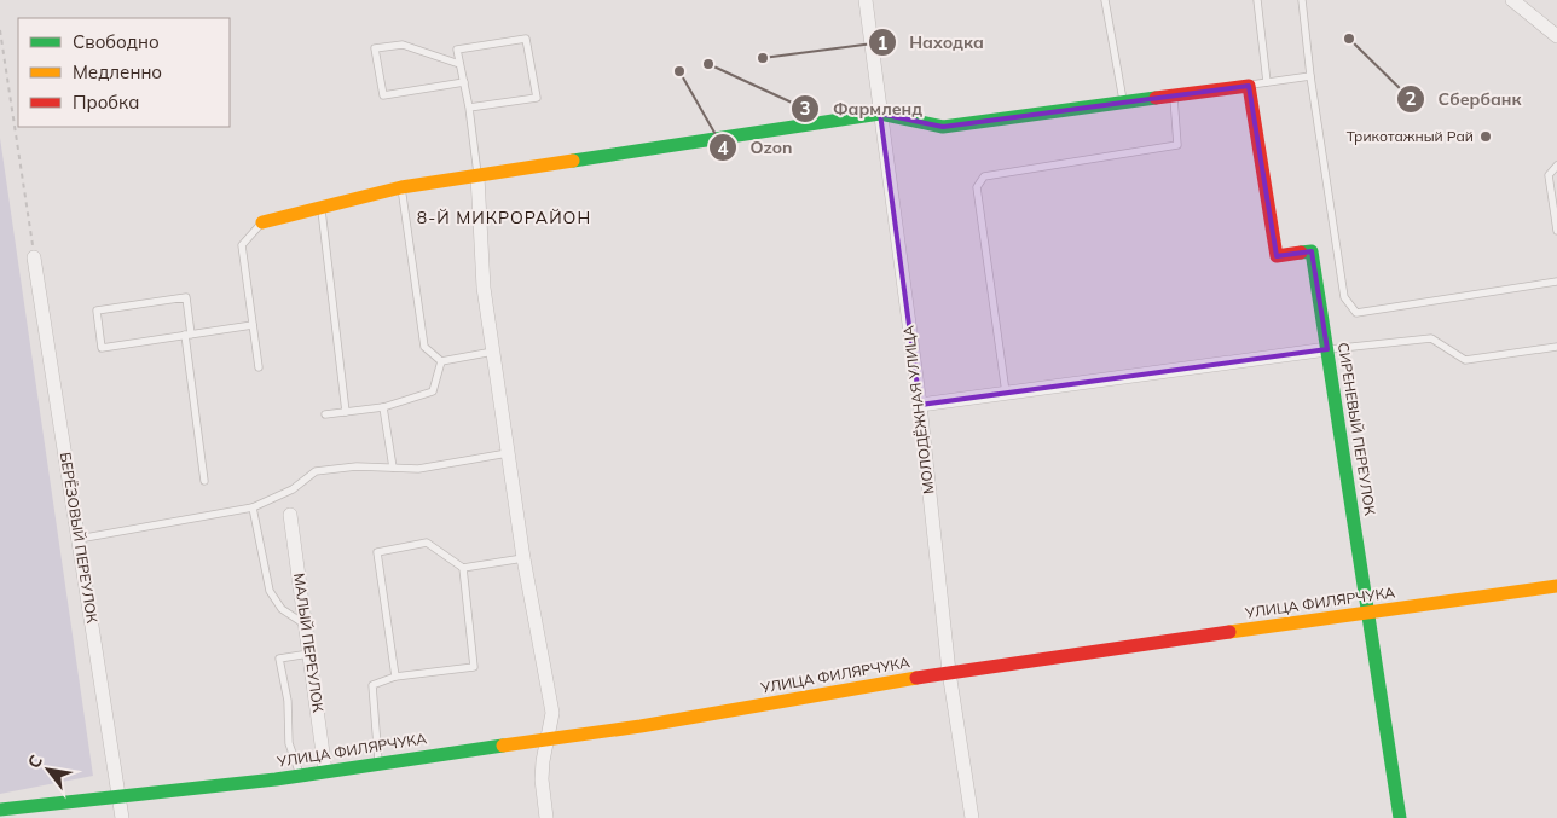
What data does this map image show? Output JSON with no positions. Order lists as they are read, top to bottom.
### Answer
{
  "streets": {
    "street": [
      "МОЛОДЁЖНАЯ УЛИЦА",
      "СИРЕНЕВЫЙ ПЕРЕУЛОК",
      "БЕРЁЗОВЫЙ ПЕРЕУЛОК",
      "УЛИЦА ФИЛЯРЧУКА",
      "МАЛЫЙ ПЕРЕУЛОК"
    ]
  },
  "crossings": [
    ["МОЛОДЁЖНАЯ УЛИЦА", "УЛИЦА ФИЛЯРЧУКА"],
    ["СИРЕНЕВЫЙ ПЕРЕУЛОК", "УЛИЦА ФИЛЯРЧУКА"],
    ["БЕРЁЗОВЫЙ ПЕРЕУЛОК", "УЛИЦА ФИЛЯРЧУКА"],
    ["УЛИЦА ФИЛЯРЧУКА", "МАЛЫЙ ПЕРЕУЛОК"]
  ],
  "districts": ["8-Й МИКРОРАЙОН"],
  "places": [
    "Сбербанк",
    "Находка",
    "Фармленд",
    "Ozon",
    "Трикотажный Рай"
  ],
  "legend": ["Свободно", "Медленно", "Пробка"],
  "north": "top left"
}
